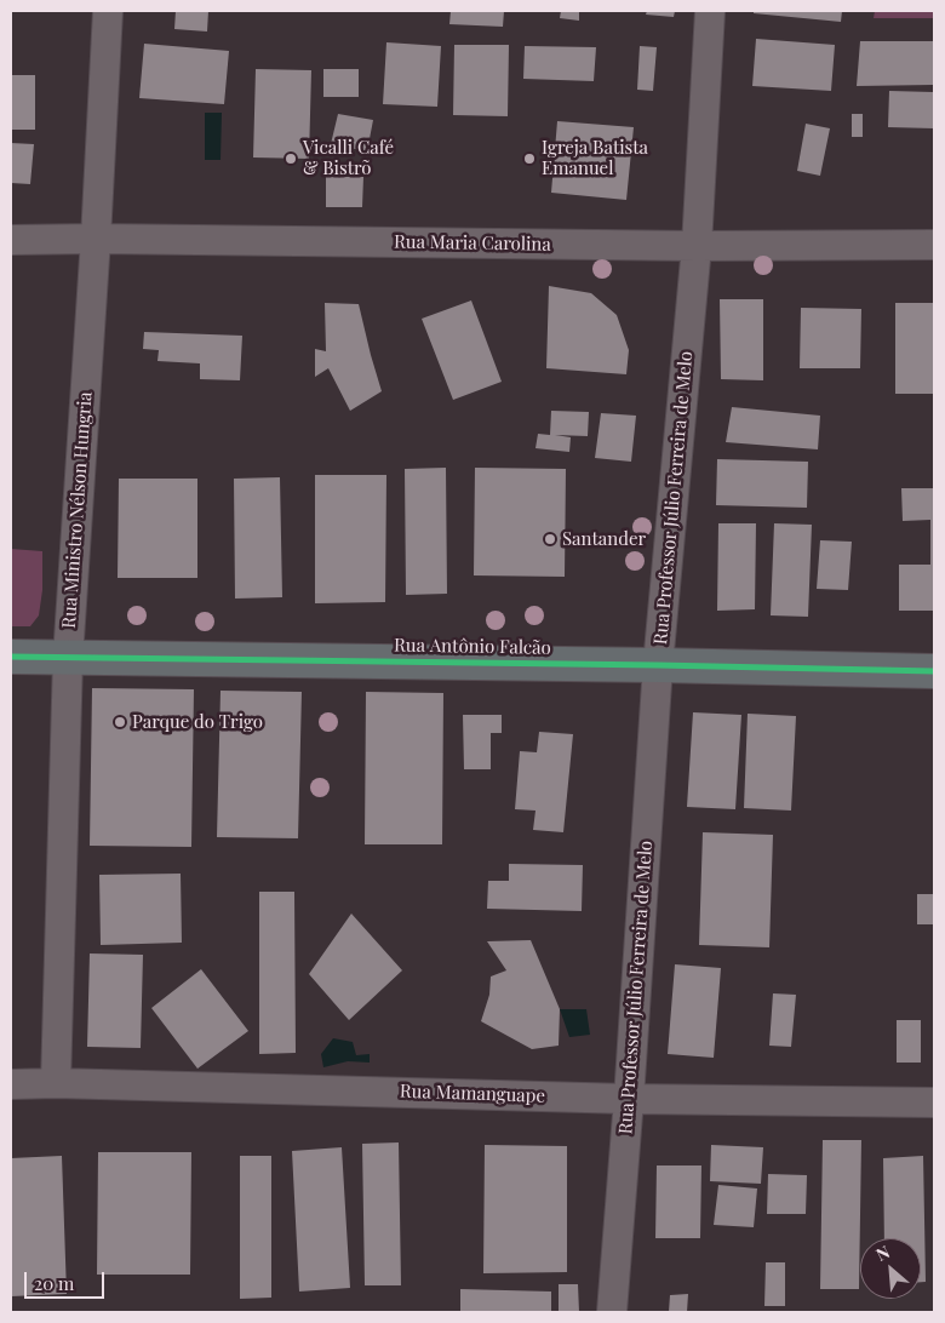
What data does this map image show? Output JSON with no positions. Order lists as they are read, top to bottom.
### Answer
{
  "streets": {
    "main road": ["Rua Antônio Falcão"],
    "street": [
      "Rua Maria Carolina",
      "Rua Professor Júlio Ferreira de Melo",
      "Rua Ministro Nélson Hungria",
      "Rua Mamanguape"
    ]
  },
  "crossings": [
    ["Rua Maria Carolina", "Rua Professor Júlio Ferreira de Melo"],
    ["Rua Maria Carolina", "Rua Ministro Nélson Hungria"],
    ["Rua Professor Júlio Ferreira de Melo", "Rua Antônio Falcão"],
    ["Rua Professor Júlio Ferreira de Melo", "Rua Mamanguape"],
    ["Rua Ministro Nélson Hungria", "Rua Antônio Falcão"],
    ["Rua Ministro Nélson Hungria", "Rua Mamanguape"]
  ],
  "places": [
    "Vicalli Café & Bistrõ",
    "Igreja Batista Emanuel",
    "Santander",
    "Parque do Trigo"
  ],
  "scale_bar": "20 m",
  "north": "top left"
}
